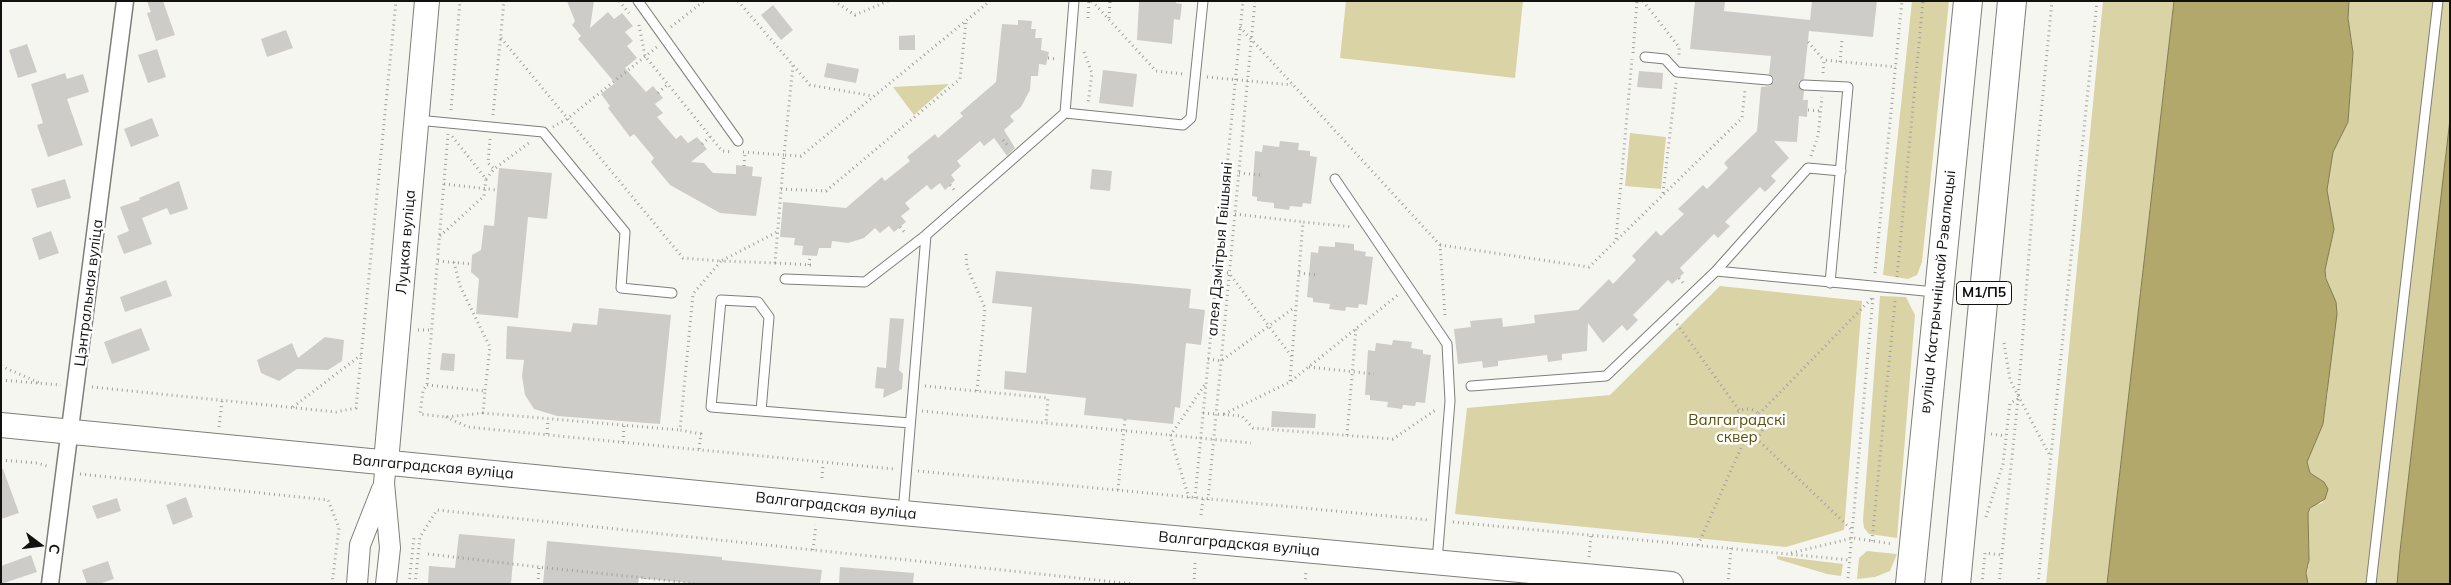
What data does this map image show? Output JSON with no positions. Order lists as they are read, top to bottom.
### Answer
{
  "streets": {
    "highway": ["вуліца Кастрычніцкай Рэвалюцыі", "М1/П5"],
    "main road": ["Луцкая вуліца", "Валгаградская вуліца"],
    "street": ["Цэнтральная вуліца"],
    "path": ["алея Дзмітрыя Гвішыяні"]
  },
  "crossings": [
    ["Луцкая вуліца", "Валгаградская вуліца"],
    ["Цэнтральная вуліца", "Валгаградская вуліца"]
  ],
  "parks": ["Валгаградскі сквер"],
  "north": "right"
}
